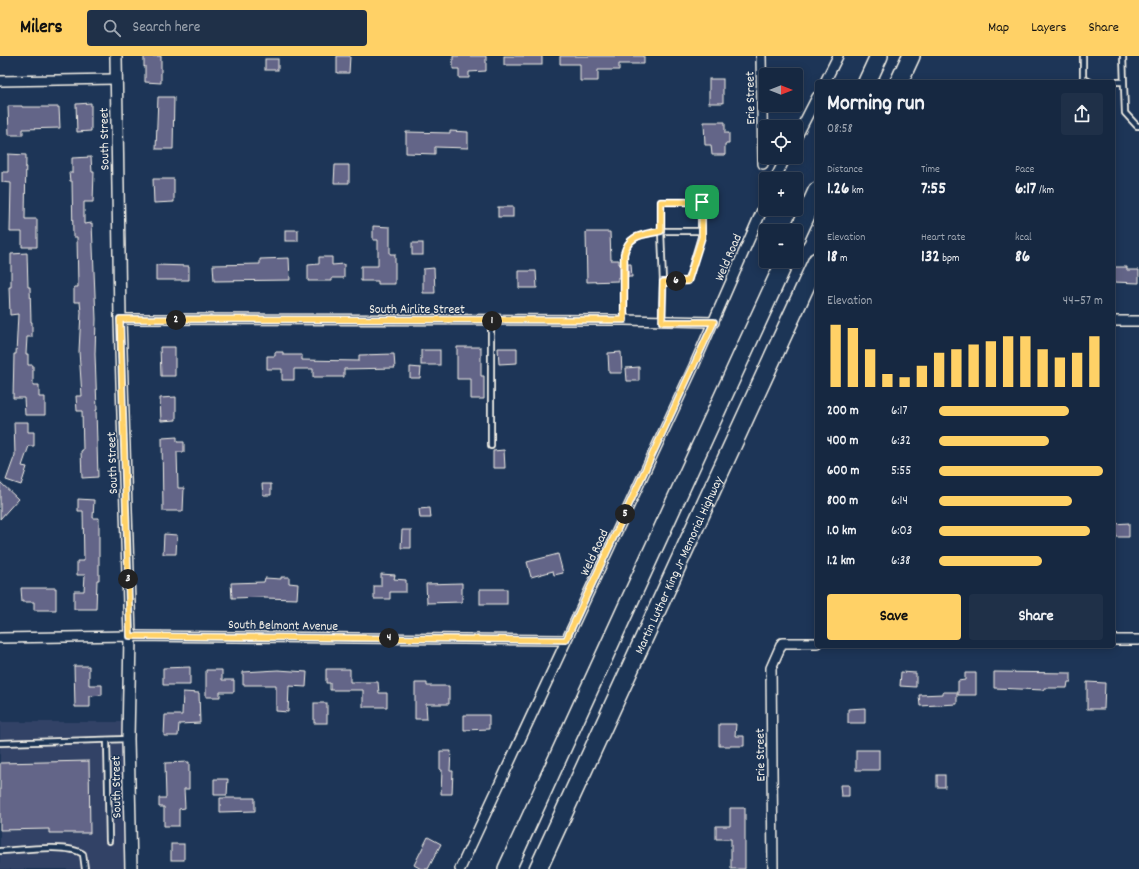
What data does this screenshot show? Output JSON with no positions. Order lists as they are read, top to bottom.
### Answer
{
  "streets": {
    "highway": ["Martin Luther King Jr Memorial Highway"],
    "street": [
      "Erie Street",
      "South Street",
      "Weld Road",
      "South Airlite Street",
      "South Belmont Avenue"
    ]
  },
  "crossings": [
    ["South Street", "South Airlite Street"],
    ["South Street", "South Belmont Avenue"],
    ["Weld Road", "South Airlite Street"],
    ["Weld Road", "South Belmont Avenue"]
  ],
  "north": "right",
  "page": {
    "header": "Milers",
    "search": "Search here",
    "nav": ["Map", "Layers", "Share"],
    "map_buttons": ["+", "−"],
    "heading": ["Morning run", "08:58"],
    "stats": [
      ["Distance", "1.26 km"],
      ["Time", "7:55"],
      ["Pace", "6:17 /km"],
      ["Elevation", "18 m"],
      ["Heart rate", "132 bpm"],
      ["kcal", "86"]
    ],
    "pins": [
      "6",
      "2",
      "1",
      "5",
      "3",
      "4"
    ],
    "chart": ["Elevation", "44–57 m"],
    "list": [
      {
        "name": "200 m",
        "note": "6:17"
      },
      {
        "name": "400 m",
        "note": "6:32"
      },
      {
        "name": "600 m",
        "note": "5:55"
      },
      {
        "name": "800 m",
        "note": "6:14"
      },
      {
        "name": "1.0 km",
        "note": "6:03"
      },
      {
        "name": "1.2 km",
        "note": "6:38"
      }
    ],
    "buttons": ["Save", "Share"]
  }
}
